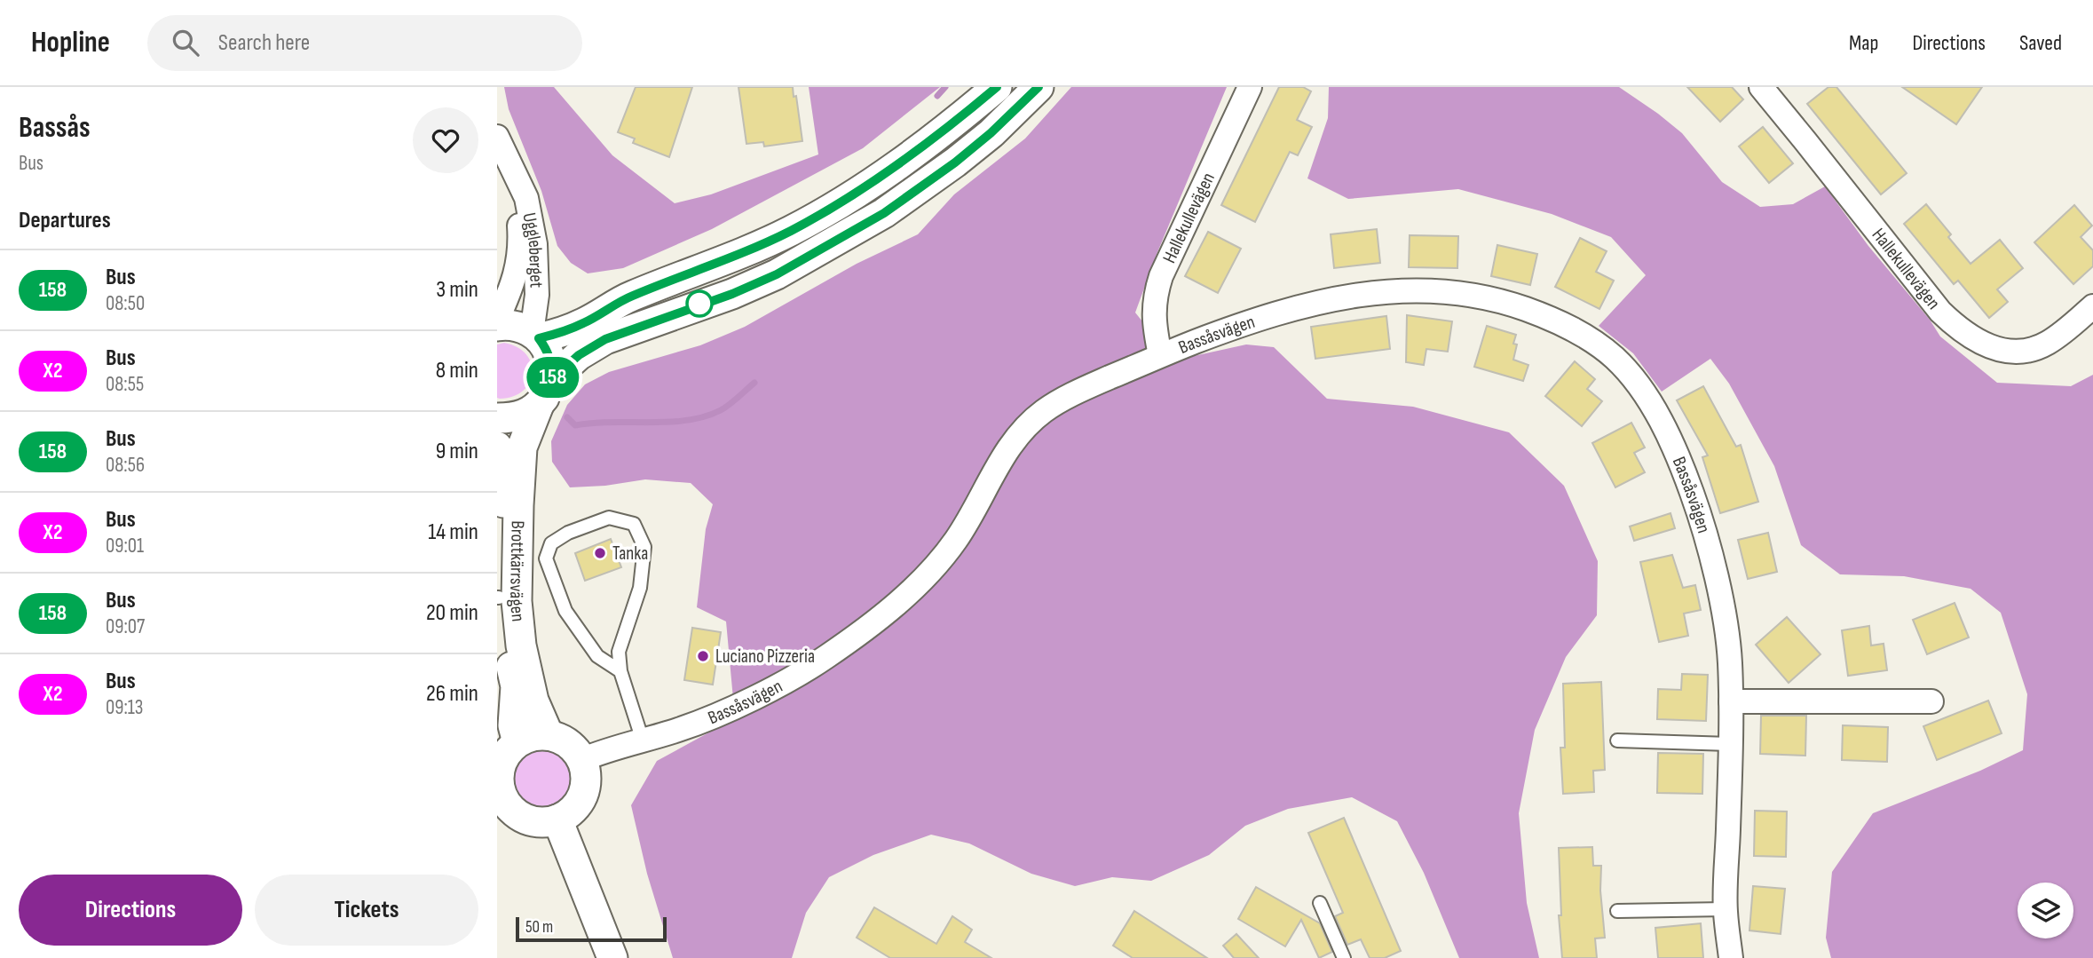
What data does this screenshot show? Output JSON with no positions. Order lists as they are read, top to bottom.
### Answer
{
  "streets": {
    "street": [
      "Hallekullevägen",
      "Uggleberget",
      "Bassåsvägen",
      "Brottkärrsvägen"
    ]
  },
  "crossings": [
    ["Hallekullevägen", "Bassåsvägen"],
    ["Bassåsvägen", "Brottkärrsvägen"]
  ],
  "places": ["Tanka", "Luciano Pizzeria"],
  "lines": ["bus line 158"],
  "scale_bar": "50 m",
  "page": {
    "header": "Hopline",
    "search": "Search here",
    "nav": ["Map", "Directions", "Saved"],
    "heading": [
      ["Bassås", "Bus"],
      "Departures"
    ],
    "on_map": "158",
    "list": [
      {
        "mark": "158",
        "name": "Bus",
        "note": "08:50",
        "value": "3 min"
      },
      {
        "mark": "X2",
        "name": "Bus",
        "note": "08:55",
        "value": "8 min"
      },
      {
        "mark": "158",
        "name": "Bus",
        "note": "08:56",
        "value": "9 min"
      },
      {
        "mark": "X2",
        "name": "Bus",
        "note": "09:01",
        "value": "14 min"
      },
      {
        "mark": "158",
        "name": "Bus",
        "note": "09:07",
        "value": "20 min"
      },
      {
        "mark": "X2",
        "name": "Bus",
        "note": "09:13",
        "value": "26 min"
      }
    ],
    "buttons": ["Directions", "Tickets"],
    "scale": "50 m"
  }
}
